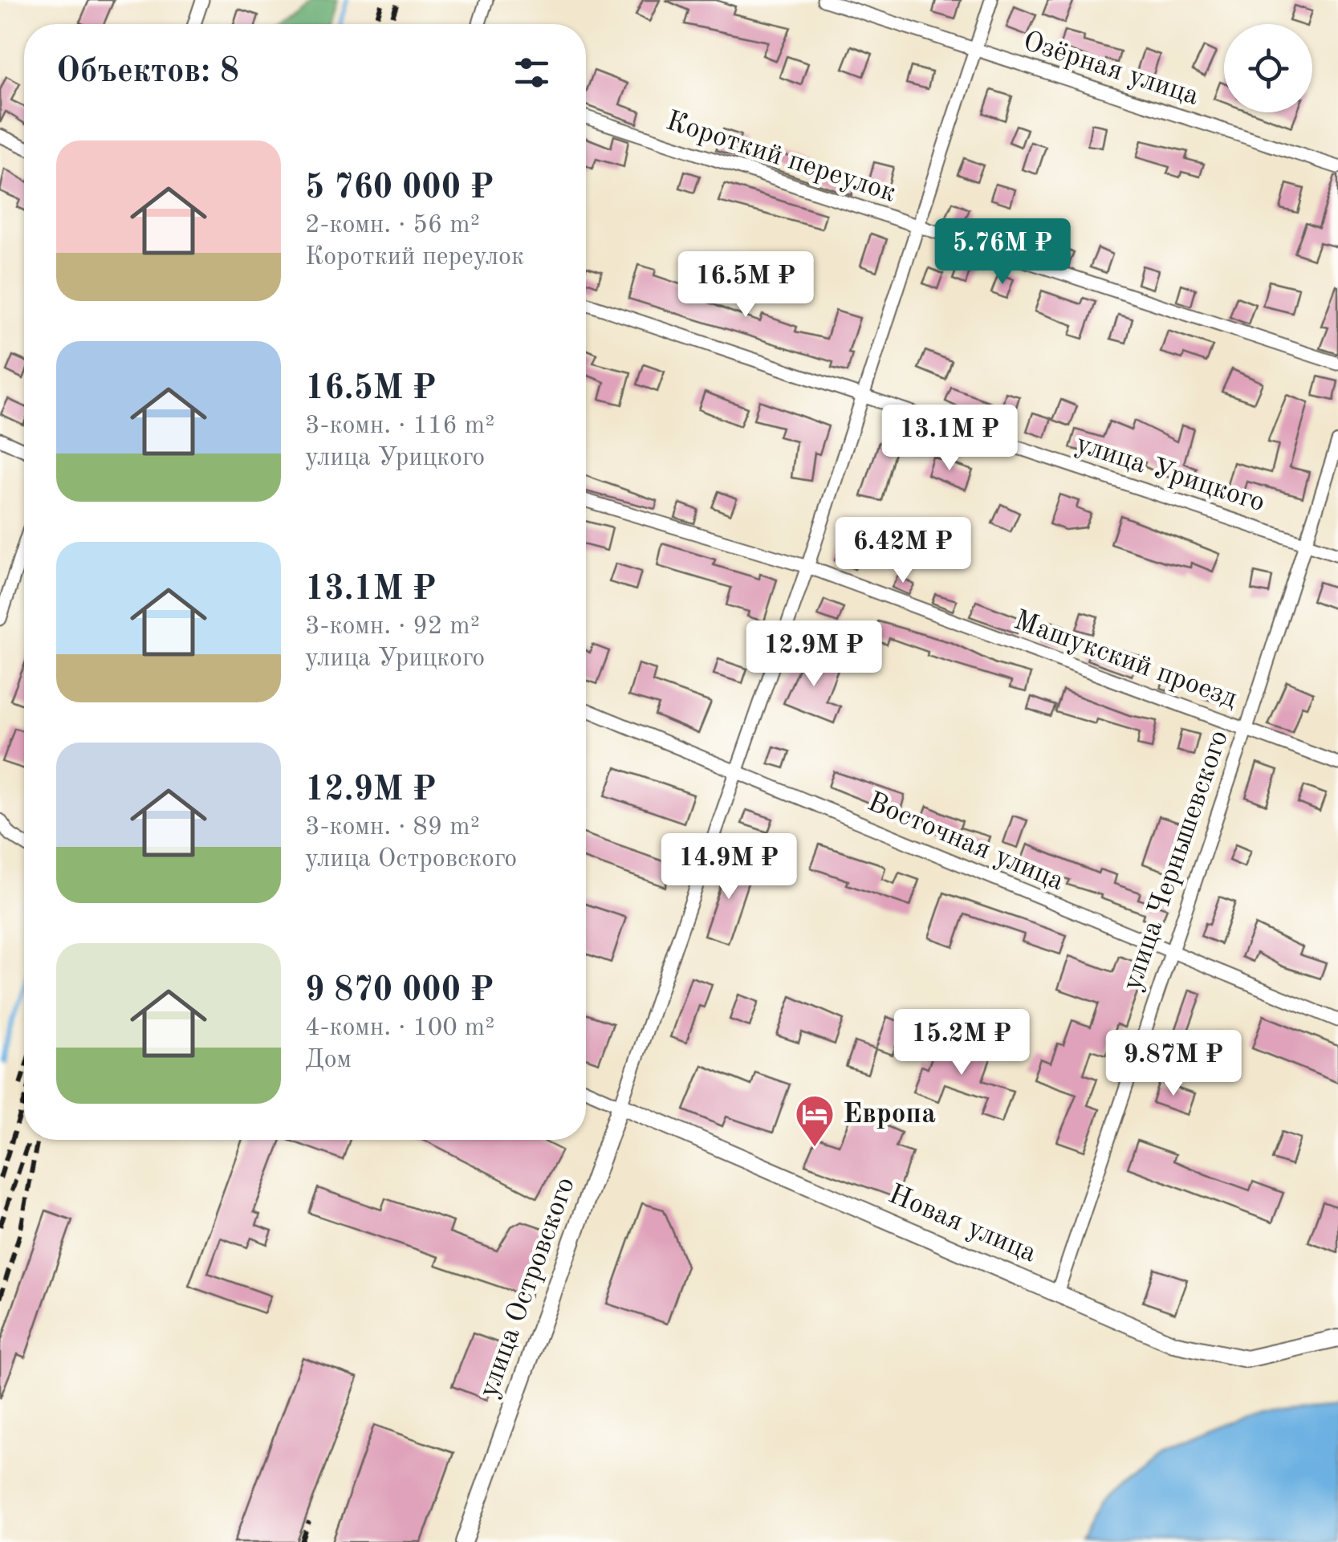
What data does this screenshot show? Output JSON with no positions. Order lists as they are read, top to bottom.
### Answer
{
  "streets": {
    "street": [
      "Озёрная улица",
      "Короткий переулок",
      "улица Урицкого",
      "Машукский проезд",
      "Восточная улица",
      "улица Чернышевского",
      "Новая улица",
      "улица Островского"
    ]
  },
  "crossings": [
    ["Озёрная улица", "улица Островского"],
    ["Короткий переулок", "улица Островского"],
    ["улица Урицкого", "улица Чернышевского"],
    ["улица Урицкого", "улица Островского"],
    ["Машукский проезд", "улица Чернышевского"],
    ["Машукский проезд", "улица Островского"],
    ["Восточная улица", "улица Чернышевского"],
    ["Восточная улица", "улица Островского"],
    ["улица Чернышевского", "Новая улица"],
    ["Новая улица", "улица Островского"]
  ],
  "places": {
    "hotel": ["Европа"]
  },
  "page": {
    "heading": "Объектов: 8",
    "list": [
      {
        "name": "5 760 000 ₽",
        "note": "2-комн. · 56 m² · Короткий переулок"
      },
      {
        "name": "16.5M ₽",
        "note": "3-комн. · 116 m² · улица Урицкого"
      },
      {
        "name": "13.1M ₽",
        "note": "3-комн. · 92 m² · улица Урицкого"
      },
      {
        "name": "12.9M ₽",
        "note": "3-комн. · 89 m² · улица Островского"
      },
      {
        "name": "9 870 000 ₽",
        "note": "4-комн. · 100 m² · Дом"
      }
    ],
    "price": [
      "5.76M ₽",
      "16.5M ₽",
      "13.1M ₽",
      "6.42M ₽",
      "12.9M ₽",
      "14.9M ₽",
      "15.2M ₽",
      "9.87M ₽"
    ]
  }
}
